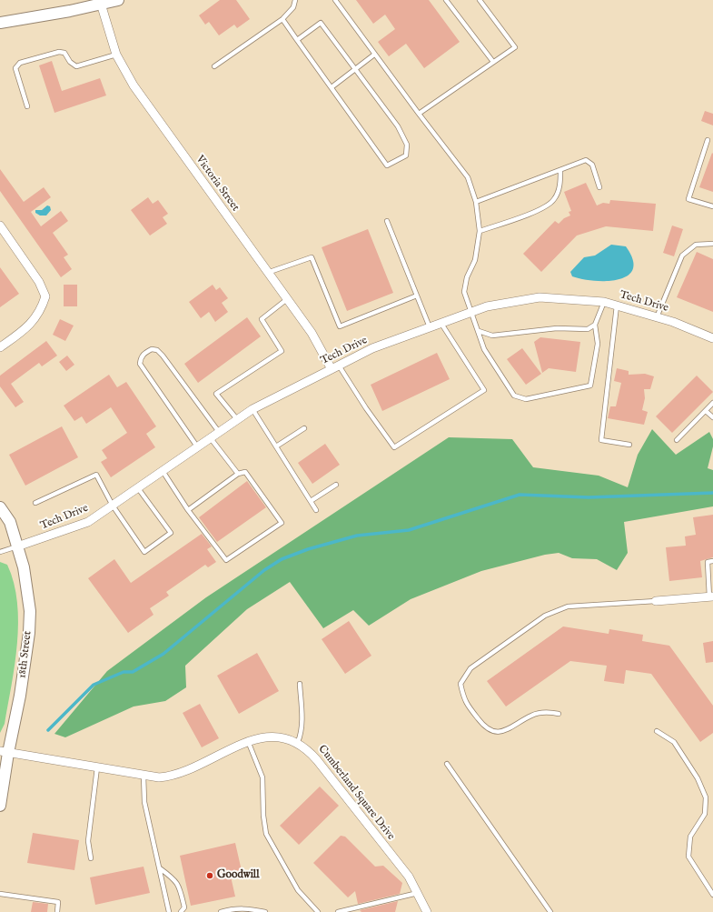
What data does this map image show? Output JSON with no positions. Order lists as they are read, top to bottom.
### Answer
{
  "streets": {
    "street": [
      "Victoria Street",
      "Tech Drive",
      "18th Street",
      "Cumberland Square Drive"
    ]
  },
  "crossings": [
    ["Victoria Street", "Tech Drive"],
    ["Tech Drive", "18th Street"]
  ],
  "places": ["Goodwill"]
}
